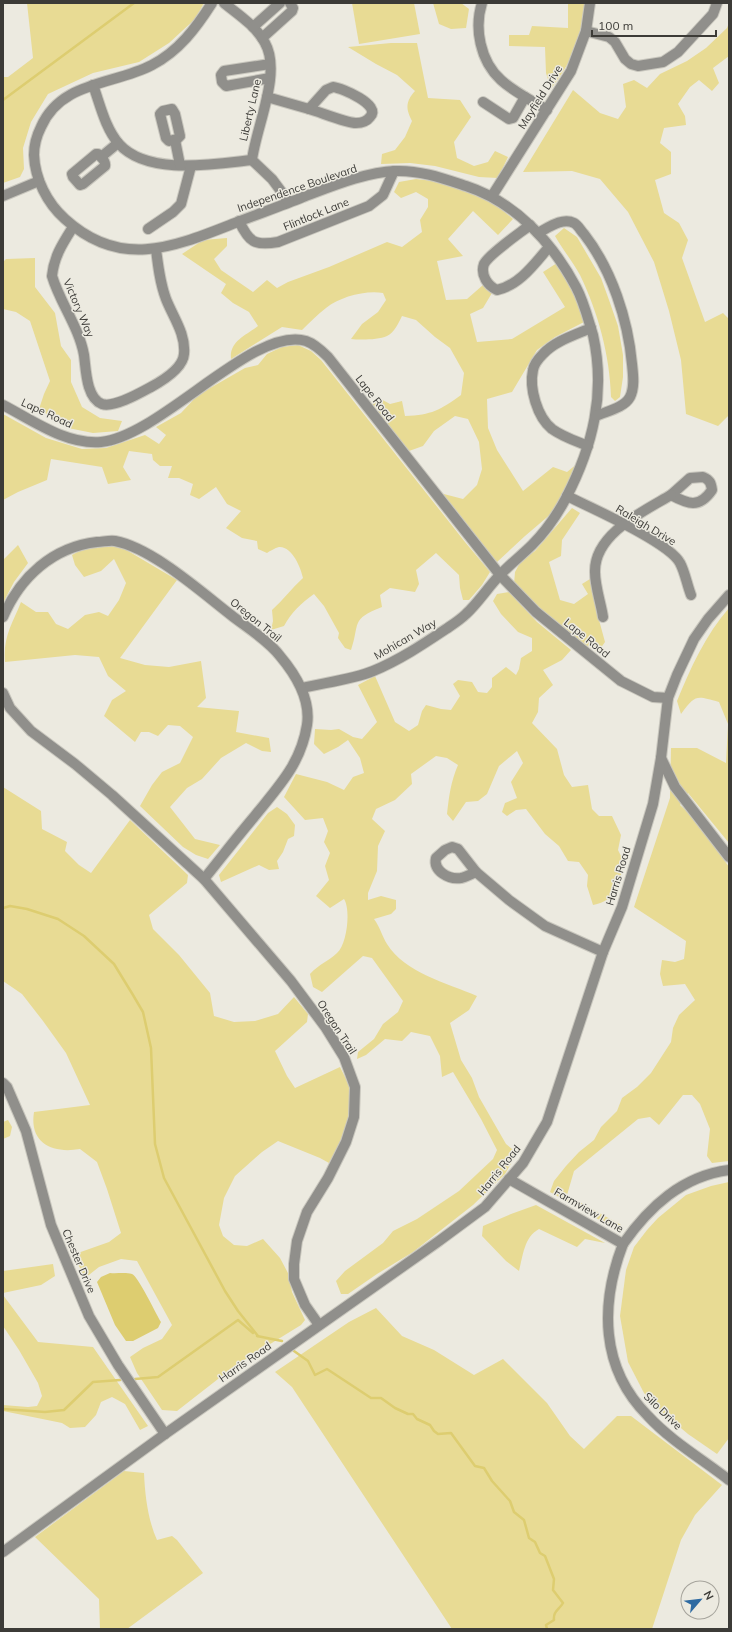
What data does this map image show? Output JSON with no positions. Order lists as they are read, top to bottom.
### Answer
{
  "streets": {
    "street": [
      "Mayfield Drive",
      "Liberty Lane",
      "Independence Boulevard",
      "Flintlock Lane",
      "Victory Way",
      "Lape Road",
      "Raleigh Drive",
      "Oregon Trail",
      "Mohican Way",
      "Harris Road",
      "Farmview Lane",
      "Chester Drive",
      "Silo Drive"
    ]
  },
  "crossings": [
    ["Mayfield Drive", "Independence Boulevard"],
    ["Independence Boulevard", "Flintlock Lane"],
    ["Independence Boulevard", "Victory Way"],
    ["Independence Boulevard", "Lape Road"],
    ["Independence Boulevard", "Raleigh Drive"],
    ["Independence Boulevard", "Mohican Way"],
    ["Lape Road", "Mohican Way"],
    ["Lape Road", "Harris Road"],
    ["Oregon Trail", "Mohican Way"],
    ["Oregon Trail", "Harris Road"],
    ["Harris Road", "Farmview Lane"],
    ["Harris Road", "Chester Drive"],
    ["Farmview Lane", "Silo Drive"]
  ],
  "scale_bar": "100 m",
  "north": "top right"
}
